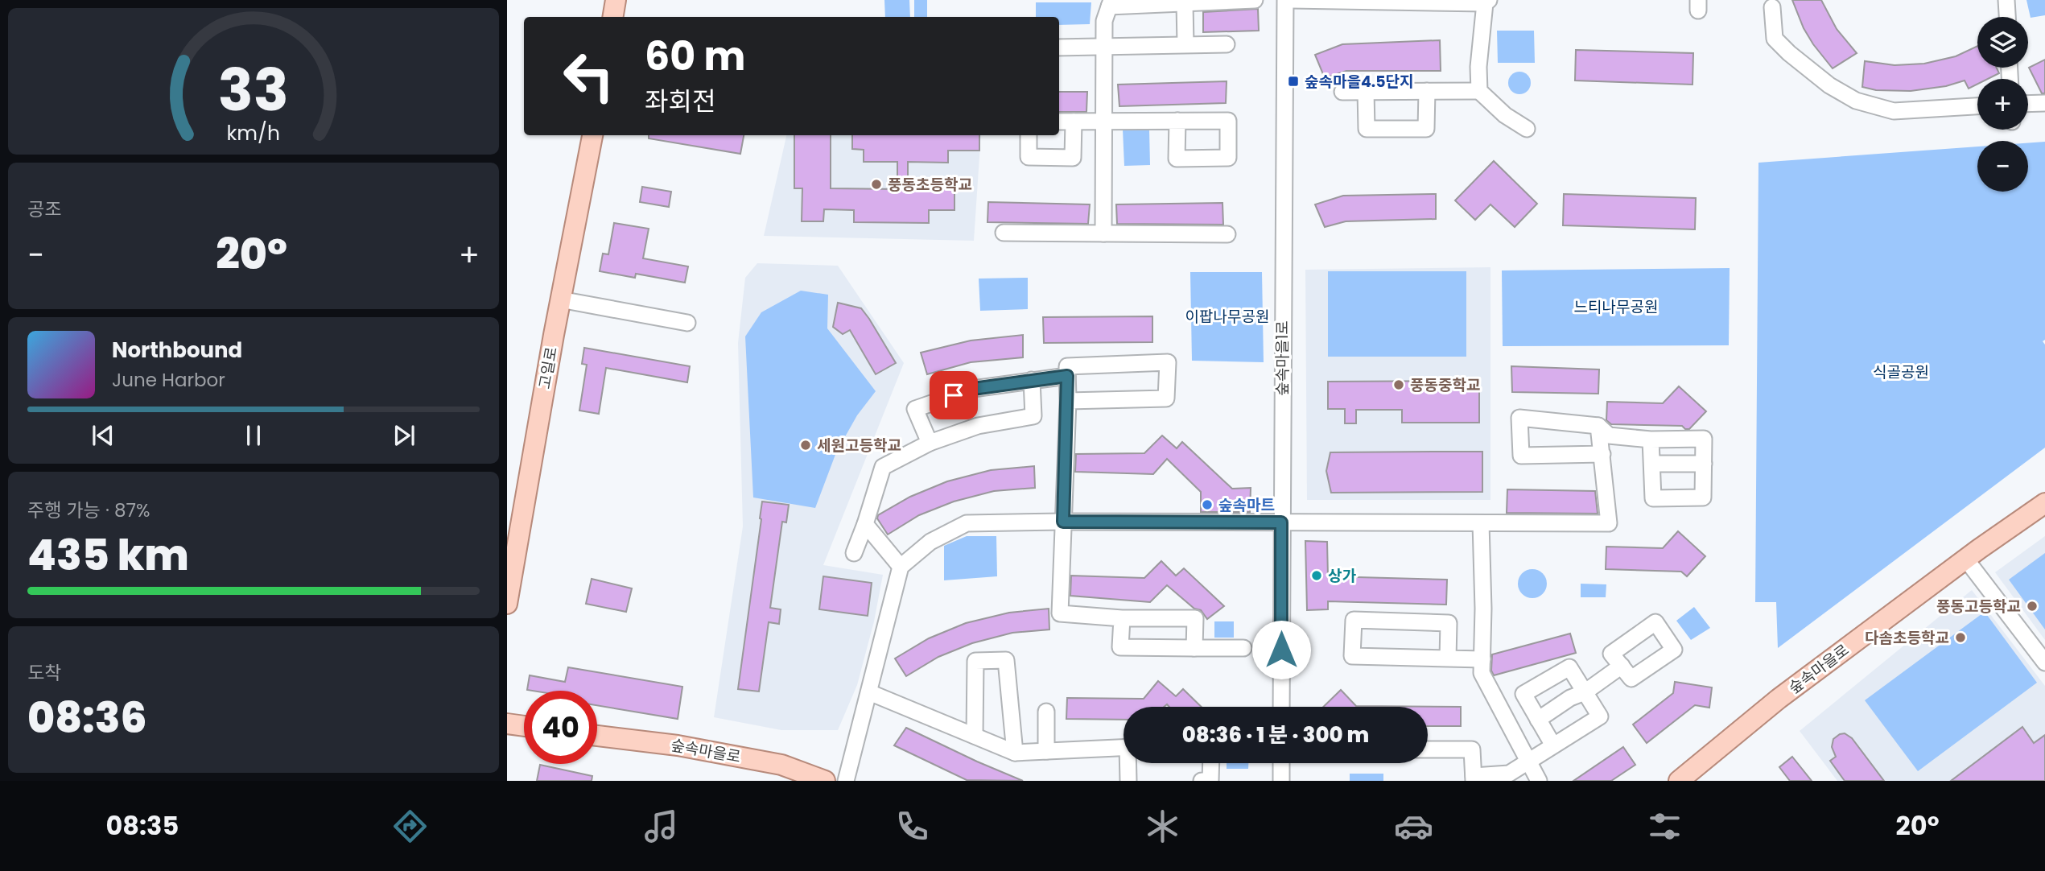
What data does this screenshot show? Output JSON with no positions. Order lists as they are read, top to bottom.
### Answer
{
  "streets": {
    "main road": ["고일로", "숲속마을로"],
    "street": ["숲속마을1로"]
  },
  "parks": ["느티나무공원", "이팝나무공원", "식골공원"],
  "places": {
    "transit": ["숲속마을4.5단지"],
    "other": [
      "풍동초등학교",
      "풍동중학교",
      "세원고등학교",
      "숲속마트",
      "상가",
      "풍동고등학교",
      "다솜초등학교"
    ]
  },
  "page": {
    "map_buttons": ["+", "−"],
    "turn": ["60 m", "좌회전"],
    "tile": [
      "공조",
      ["주행 가능 · 87%", "435 km"],
      ["도착", "08:36"]
    ],
    "heat": ["−", "20°", "+"],
    "song": ["Northbound", "June Harbor"],
    "limit": "40",
    "trip": "08:36 · 1 분 · 300 m",
    "tabs": ["08:35", "20°"],
    "gauge": ["33", "km/h"]
  }
}
